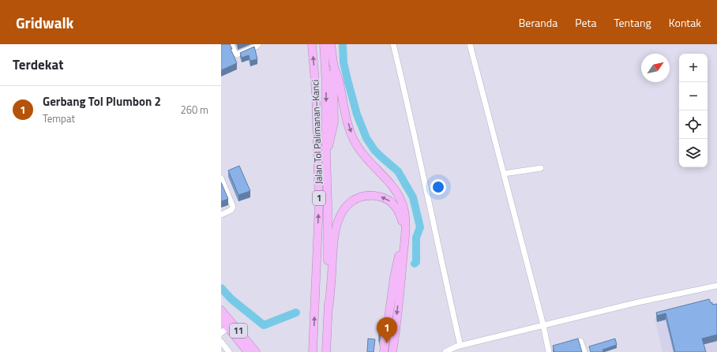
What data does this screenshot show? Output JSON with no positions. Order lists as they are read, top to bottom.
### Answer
{
  "streets": {
    "highway": ["Jalan Tol Palimanan–Kanci", "1", "11"]
  },
  "north": "top right",
  "page": {
    "header": "Gridwalk",
    "nav": [
      "Beranda",
      "Peta",
      "Tentang",
      "Kontak"
    ],
    "heading": "Terdekat",
    "map_buttons": ["+", "−"],
    "list": [
      {
        "mark": "1",
        "name": "Gerbang Tol Plumbon 2",
        "note": "Tempat",
        "value": "260 m"
      }
    ],
    "pins": "1"
  }
}
